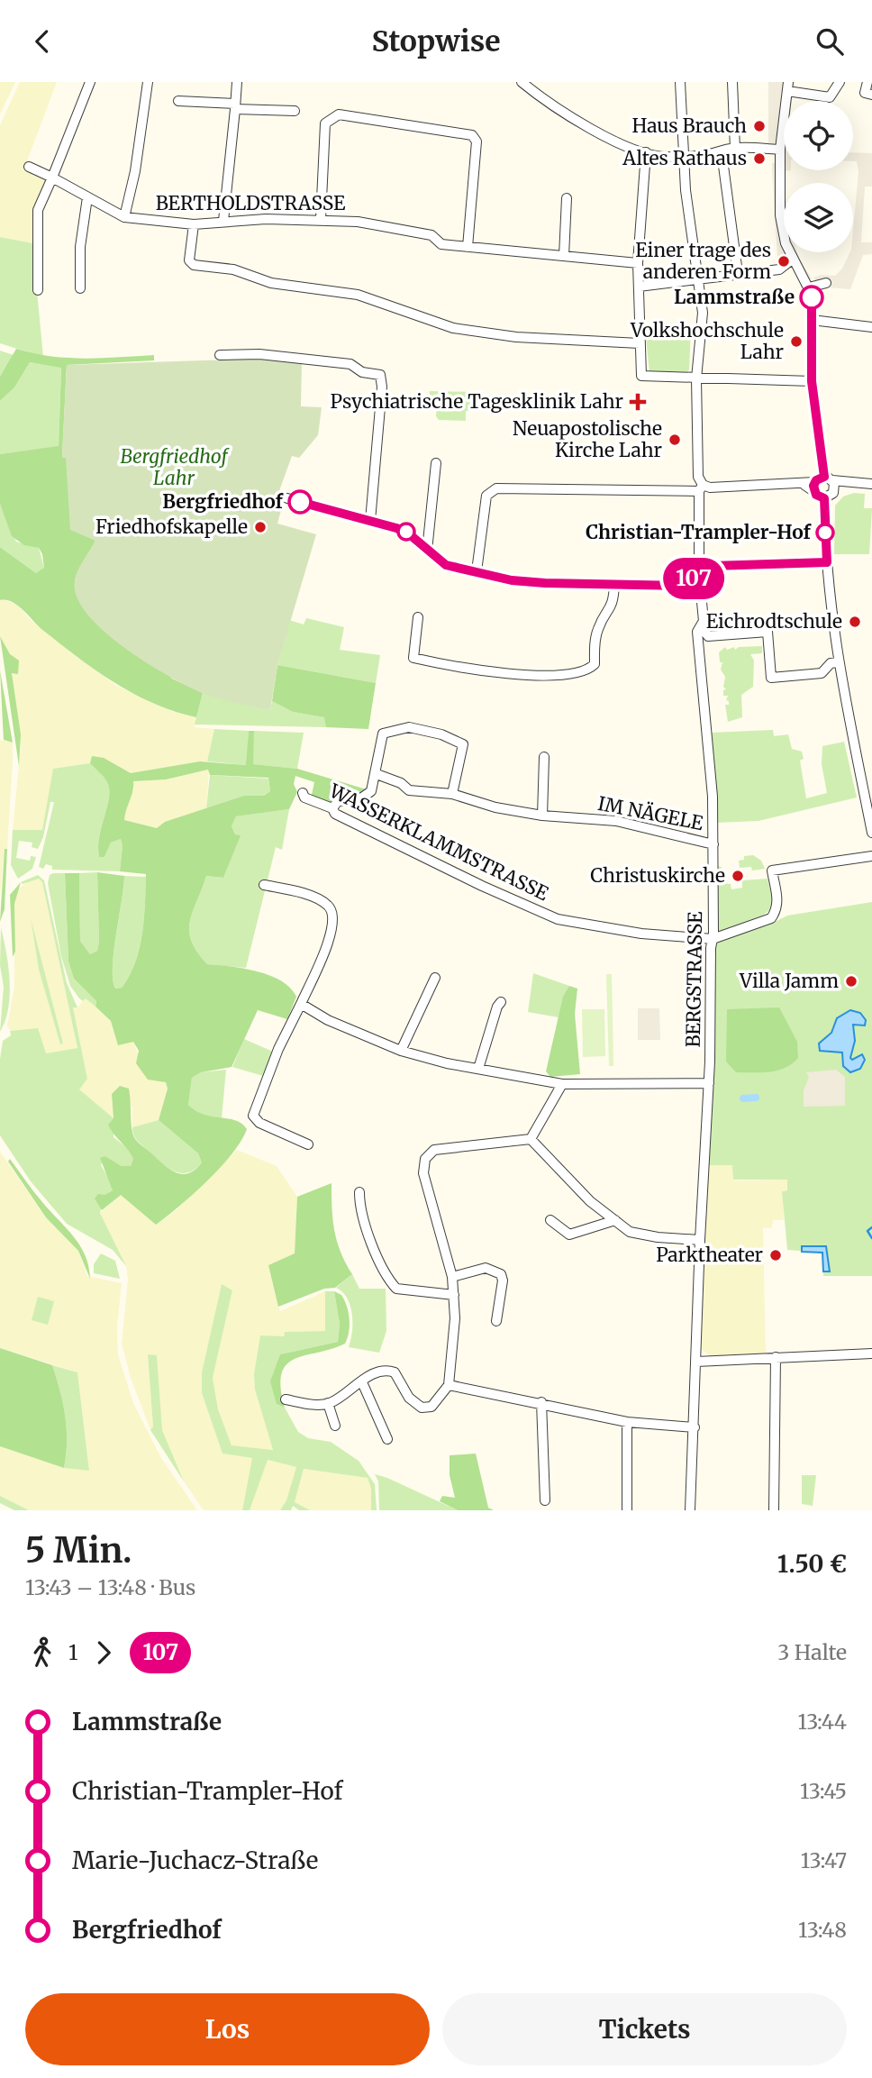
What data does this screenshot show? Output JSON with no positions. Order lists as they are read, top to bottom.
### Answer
{
  "streets": {
    "street": [
      "BERTHOLDSTRASSE",
      "IM NÄGELE",
      "WASSERKLAMMSTRASSE",
      "BERGSTRASSE"
    ]
  },
  "crossings": [
    ["IM NÄGELE", "BERGSTRASSE"],
    ["WASSERKLAMMSTRASSE", "BERGSTRASSE"]
  ],
  "parks": ["Bergfriedhof Lahr"],
  "places": {
    "other": [
      "Haus Brauch",
      "Altes Rathaus",
      "Einer trage des anderen Form",
      "Lammstraße",
      "Volkshochschule Lahr",
      "Neuapostolische Kirche Lahr",
      "Bergfriedhof",
      "Friedhofskapelle",
      "Christian-Trampler-Hof",
      "Eichrodtschule",
      "Christuskirche",
      "Villa Jamm",
      "Parktheater"
    ],
    "health": ["Psychiatrische Tagesklinik Lahr"]
  },
  "lines": ["bus line 107"],
  "page": {
    "header": "Stopwise",
    "on_map": "107",
    "heading": ["5 Min.", "13:43 – 13:48 · Bus", "1.50 €"],
    "legs": ["1", "107", "3 Halte"],
    "list": [
      {
        "name": "Lammstraße",
        "value": "13:44"
      },
      {
        "name": "Christian-Trampler-Hof",
        "value": "13:45"
      },
      {
        "name": "Marie-Juchacz-Straße",
        "value": "13:47"
      },
      {
        "name": "Bergfriedhof",
        "value": "13:48"
      }
    ],
    "buttons": ["Los", "Tickets"]
  }
}
